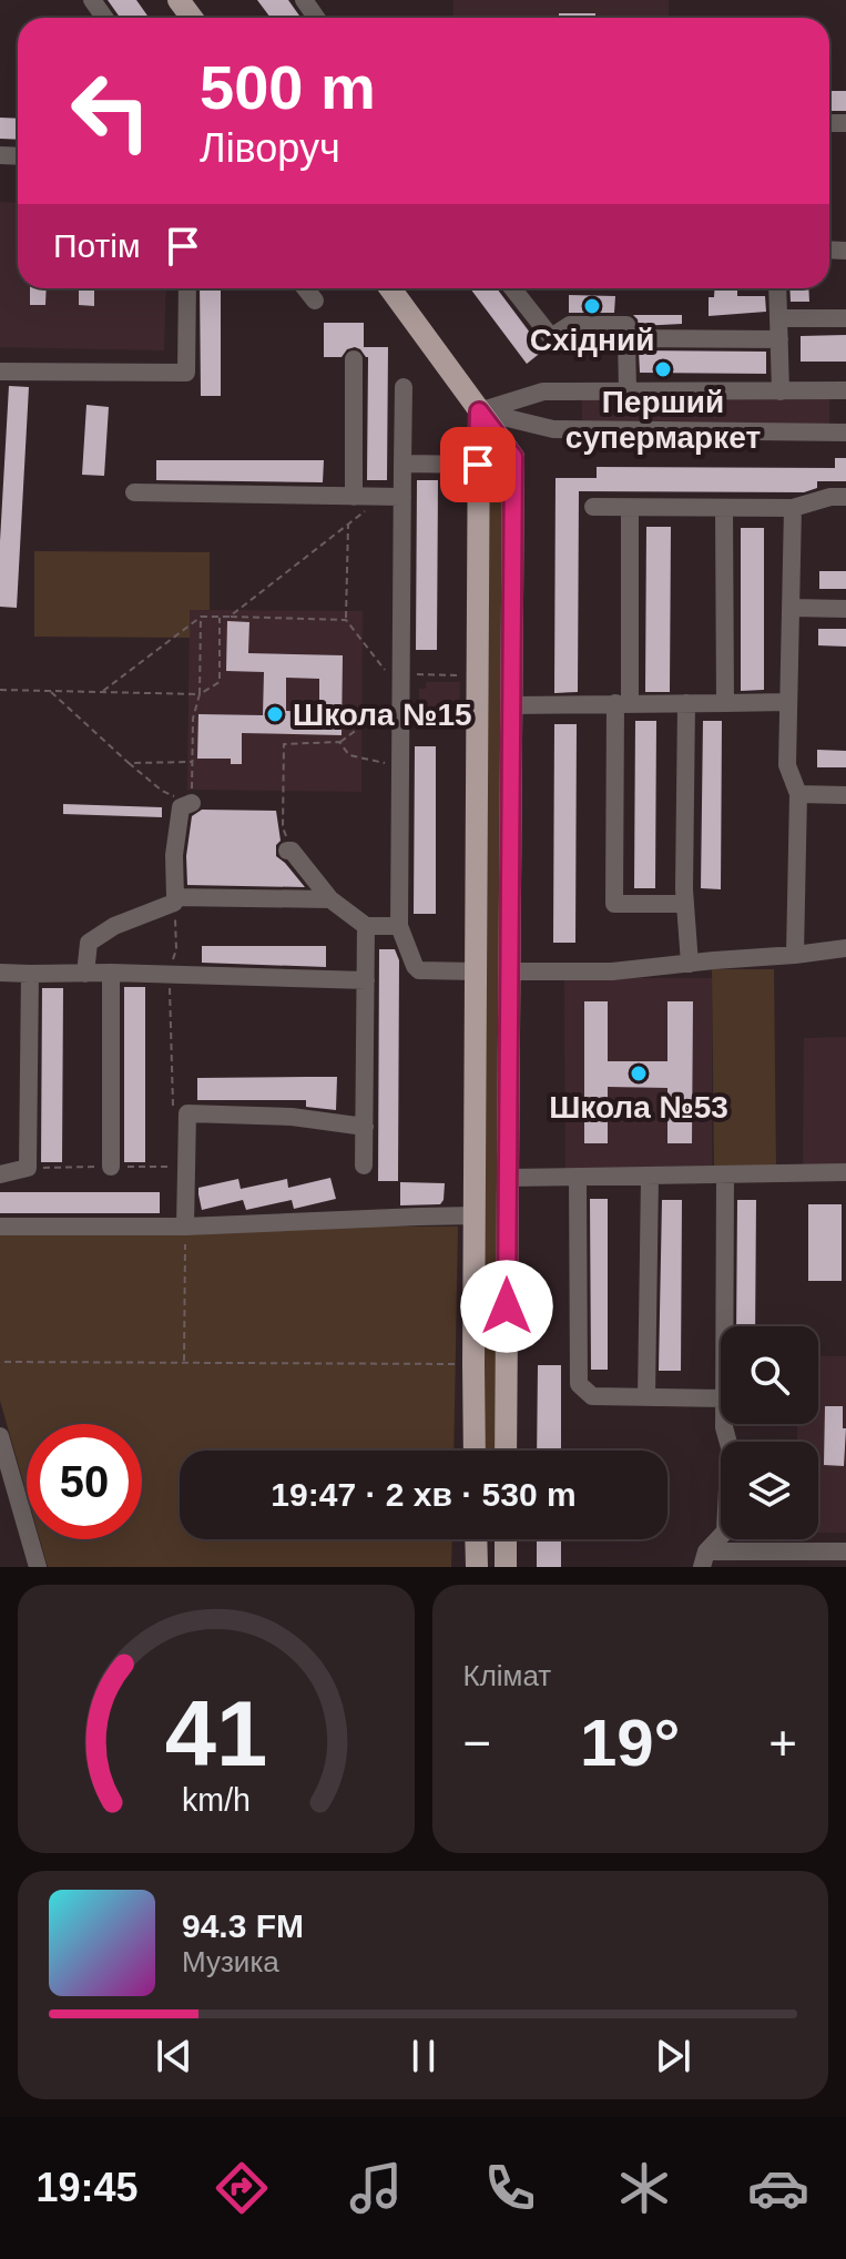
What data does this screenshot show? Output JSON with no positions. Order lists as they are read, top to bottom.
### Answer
{
  "places": [
    "Східний",
    "Перший супермаркет",
    "Школа №15",
    "Школа №53"
  ],
  "page": {
    "turn": ["500 m", "Ліворуч"],
    "then": "Потім",
    "limit": "50",
    "trip": "19:47 · 2 хв · 530 m",
    "tile": "Клімат",
    "heat": ["−", "19°", "+"],
    "song": ["94.3 FM", "Музика"],
    "tabs": "19:45",
    "gauge": ["41", "km/h"]
  }
}
